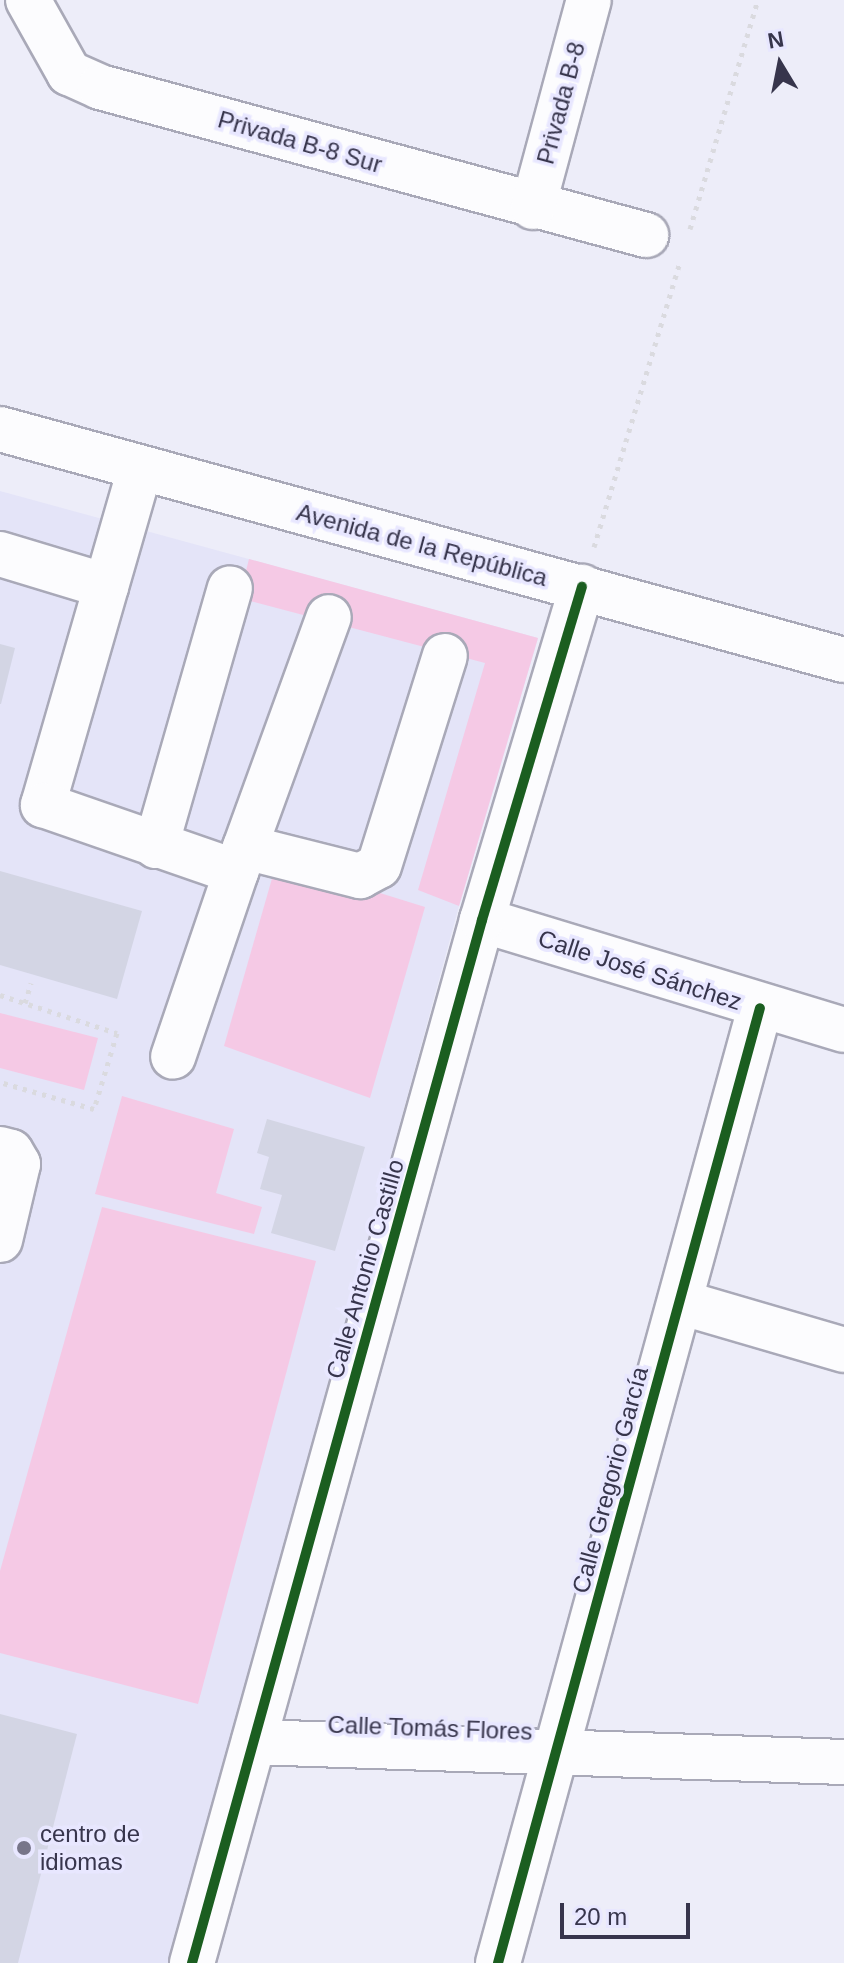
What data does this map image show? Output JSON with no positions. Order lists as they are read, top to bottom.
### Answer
{
  "streets": {
    "street": [
      "Privada B-8",
      "Privada B-8 Sur",
      "Avenida de la República",
      "Calle José Sánchez",
      "Calle Antonio Castillo",
      "Calle Gregorio García",
      "Calle Tomás Flores"
    ]
  },
  "crossings": [
    ["Privada B-8", "Privada B-8 Sur"],
    ["Avenida de la República", "Calle Antonio Castillo"],
    ["Calle José Sánchez", "Calle Antonio Castillo"],
    ["Calle José Sánchez", "Calle Gregorio García"],
    ["Calle Antonio Castillo", "Calle Tomás Flores"],
    ["Calle Gregorio García", "Calle Tomás Flores"]
  ],
  "places": ["centro de idiomas"],
  "scale_bar": "20 m",
  "north": "top"
}
